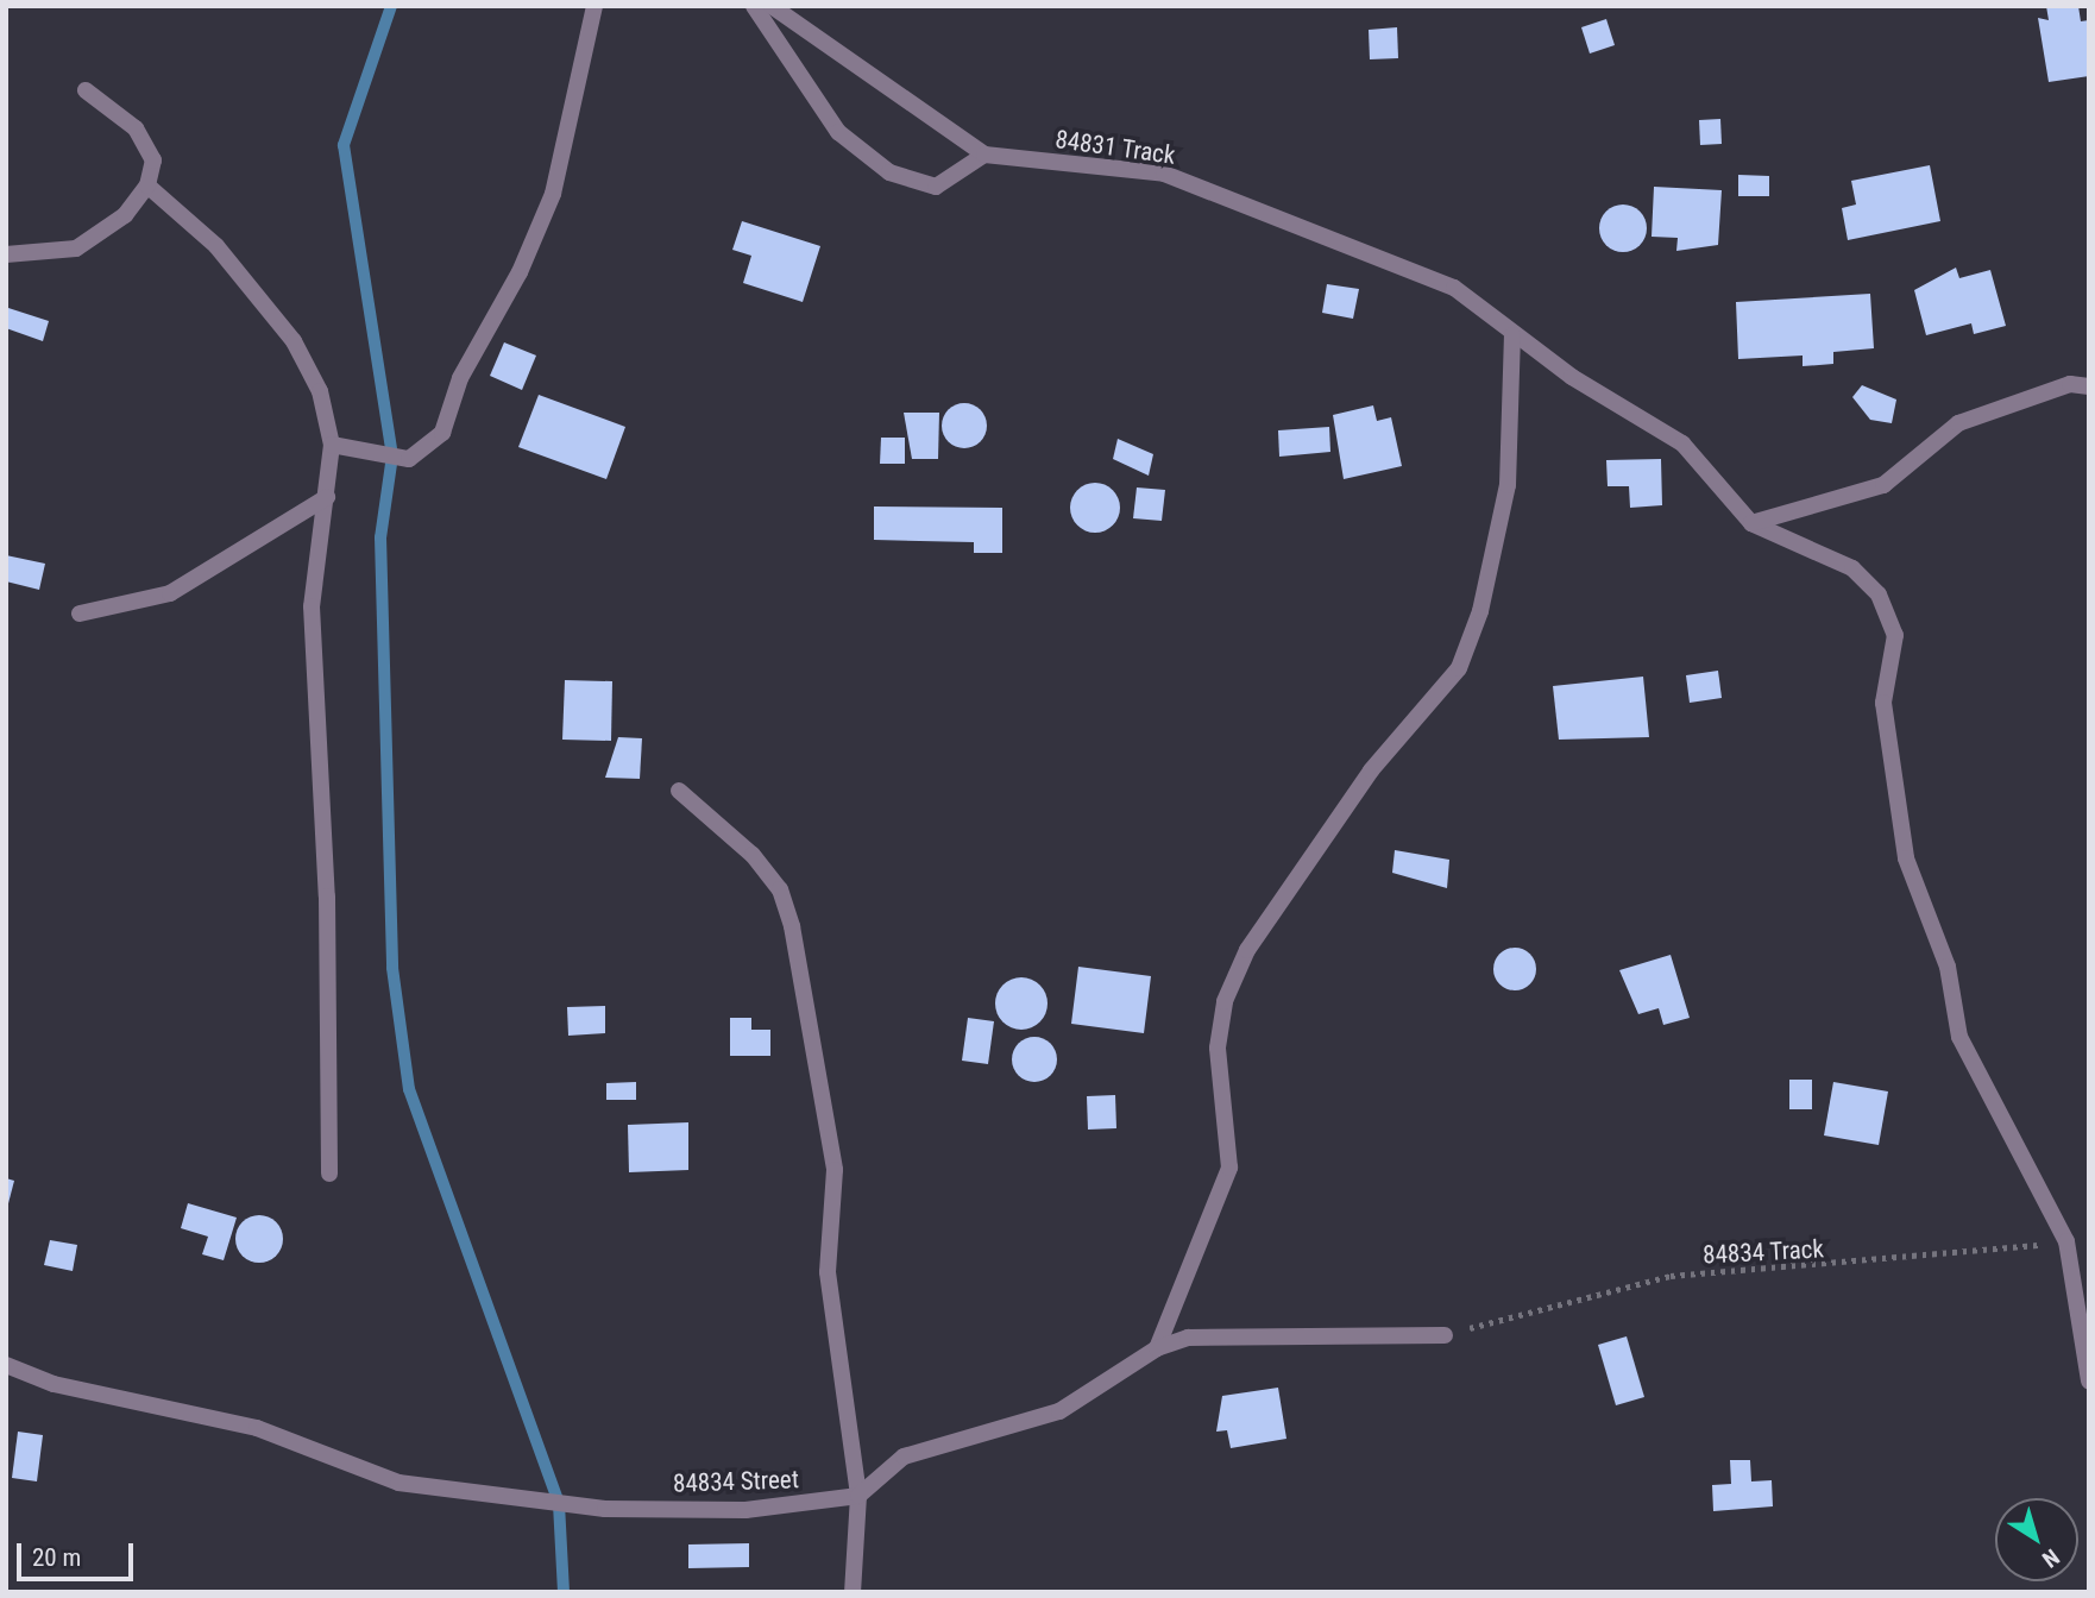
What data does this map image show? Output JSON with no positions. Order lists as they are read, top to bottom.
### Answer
{
  "streets": {
    "street": ["84831 Track", "84834 Street"],
    "path": ["84834 Track"]
  },
  "scale_bar": "20 m",
  "north": "bottom right"
}
